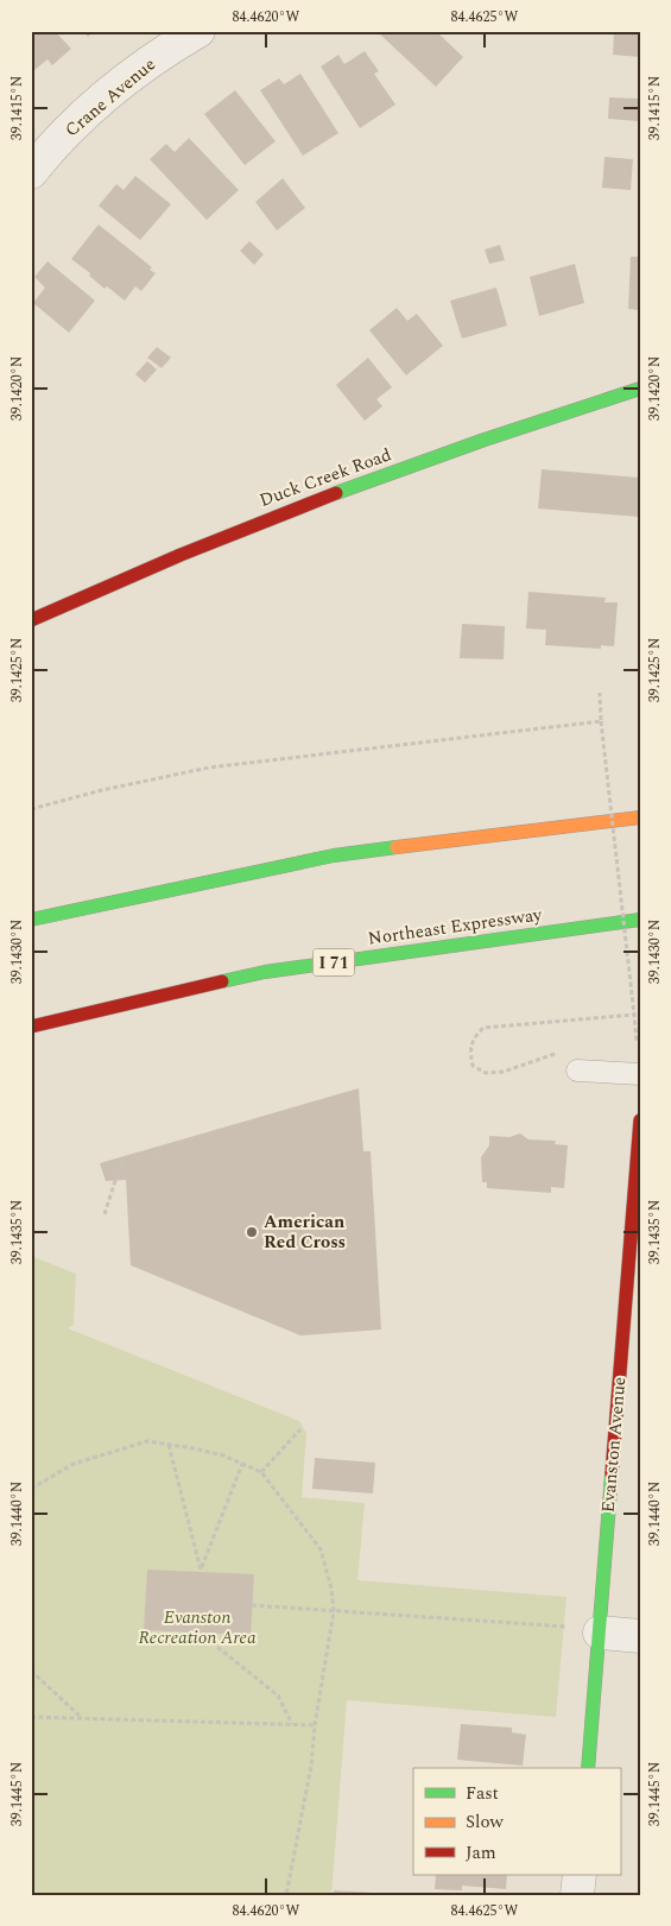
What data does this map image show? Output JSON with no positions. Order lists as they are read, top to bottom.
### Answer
{
  "streets": {
    "main road": [
      "Duck Creek Road",
      "Northeast Expressway",
      "I 71",
      "Evanston Avenue"
    ],
    "street": ["Crane Avenue"]
  },
  "parks": ["Evanston Recreation Area"],
  "places": ["American Red Cross"],
  "legend": ["Fast", "Slow", "Jam"],
  "coordinates": [
    "84.4620°W",
    "84.4625°W",
    "39.1415°N",
    "39.1420°N",
    "39.1425°N",
    "39.1430°N",
    "39.1435°N",
    "39.1440°N",
    "39.1445°N"
  ]
}
